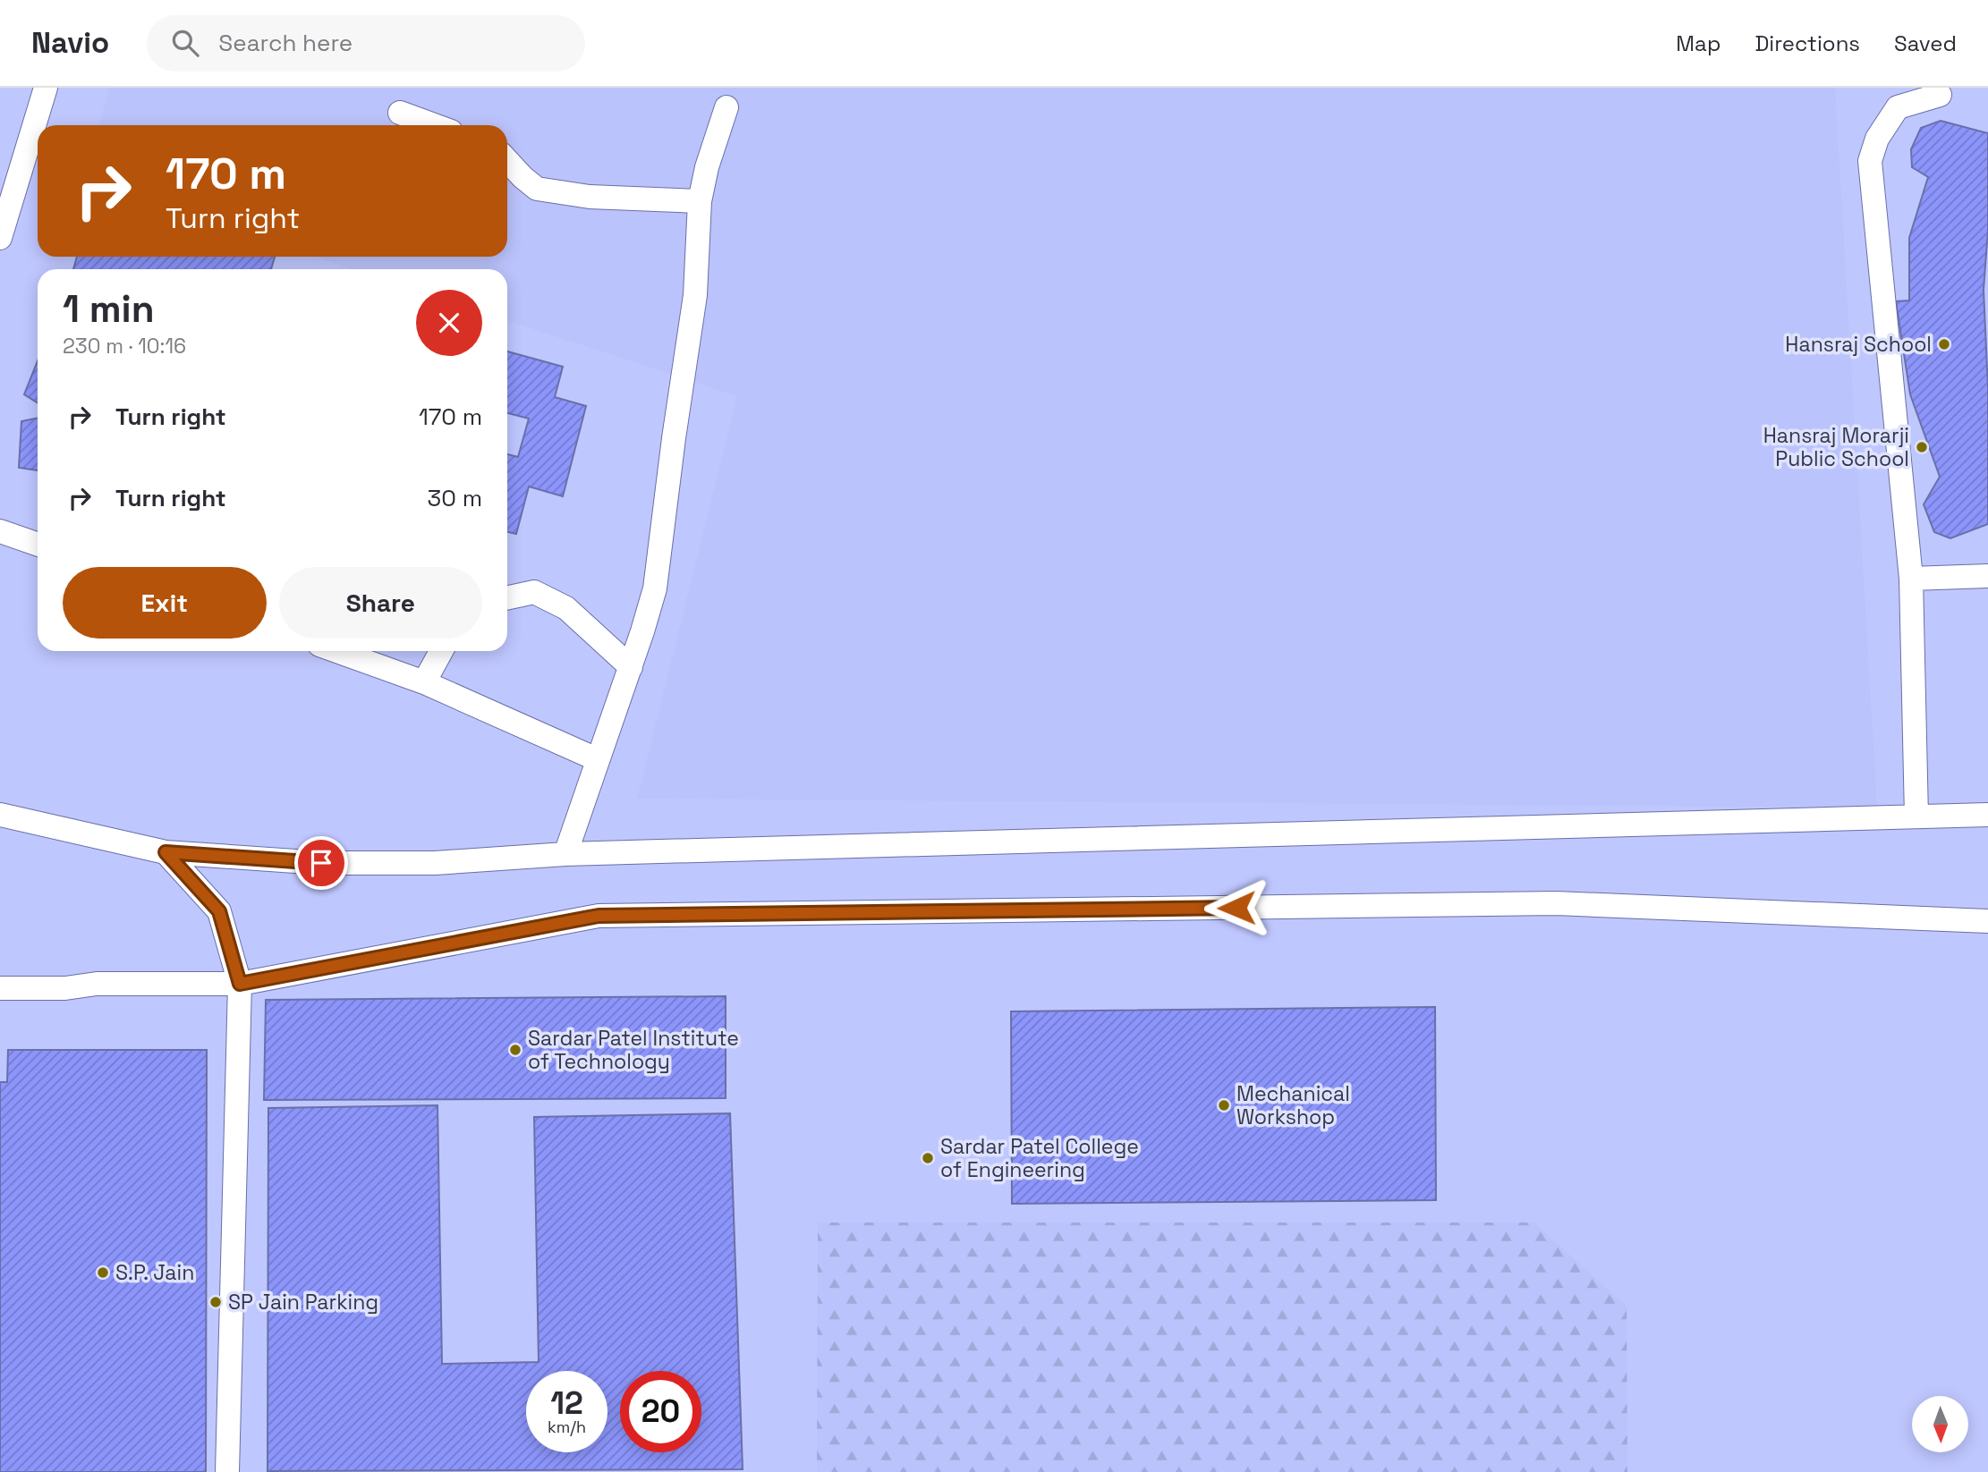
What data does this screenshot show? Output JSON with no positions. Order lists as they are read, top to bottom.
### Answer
{
  "places": [
    "Hansraj School",
    "Hansraj Morarji Public School",
    "Sardar Patel Institute of Technology",
    "Mechanical Workshop",
    "Sardar Patel College of Engineering",
    "S.P. Jain",
    "SP Jain Parking"
  ],
  "north": "bottom",
  "page": {
    "header": "Navio",
    "search": "Search here",
    "nav": ["Map", "Directions", "Saved"],
    "turn": ["170 m", "Turn right"],
    "heading": ["1 min", "230 m · 10:16"],
    "list": [
      {
        "name": "Turn right",
        "value": "170 m"
      },
      {
        "name": "Turn right",
        "value": "30 m"
      }
    ],
    "buttons": ["Exit", "Share"],
    "speed": "12 km/h",
    "limit": "20"
  }
}
